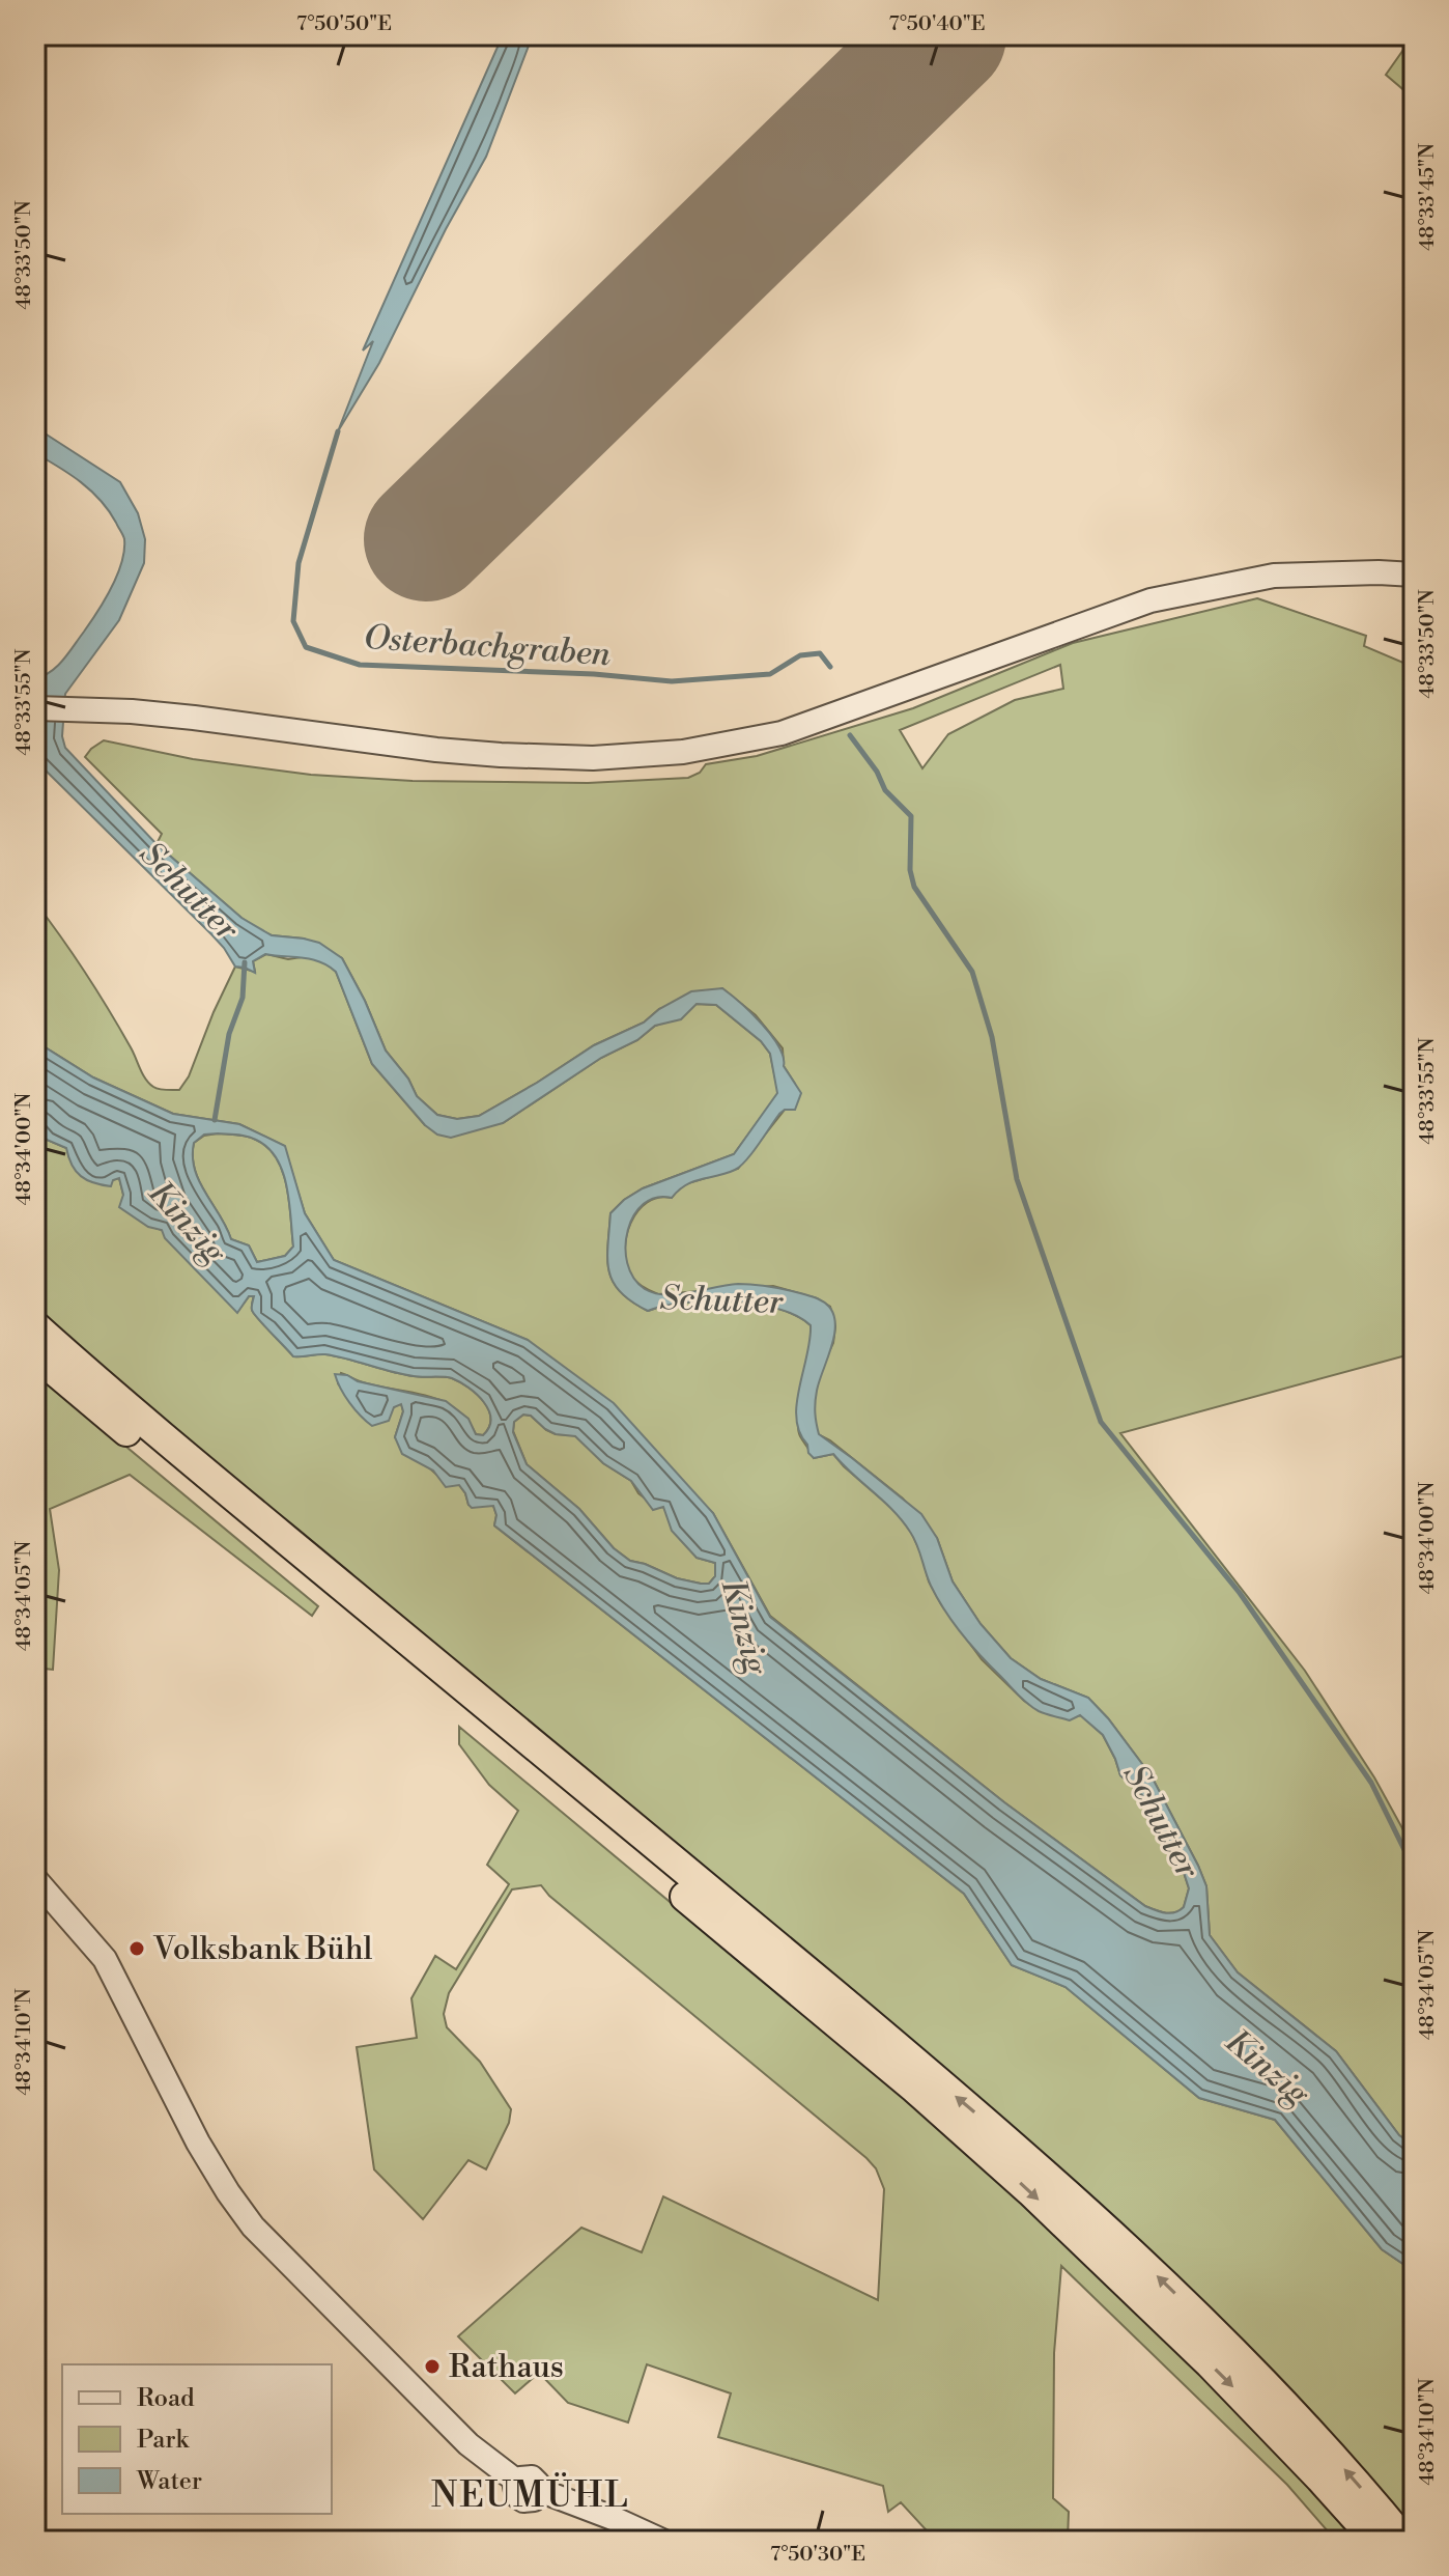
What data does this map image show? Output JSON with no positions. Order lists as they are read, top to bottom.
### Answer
{
  "districts": ["NEUMÜHL"],
  "water": ["Osterbachgraben", "Schutter", "Kinzig"],
  "places": ["Volksbank Bühl", "Rathaus"],
  "legend": ["Road", "Park", "Water"],
  "coordinates": [
    "7°50'50\"E",
    "7°50'40\"E",
    "48°33'45\"N",
    "48°33'50\"N",
    "48°33'55\"N",
    "48°34'00\"N",
    "48°34'05\"N",
    "48°34'10\"N",
    "7°50'30\"E"
  ]
}
